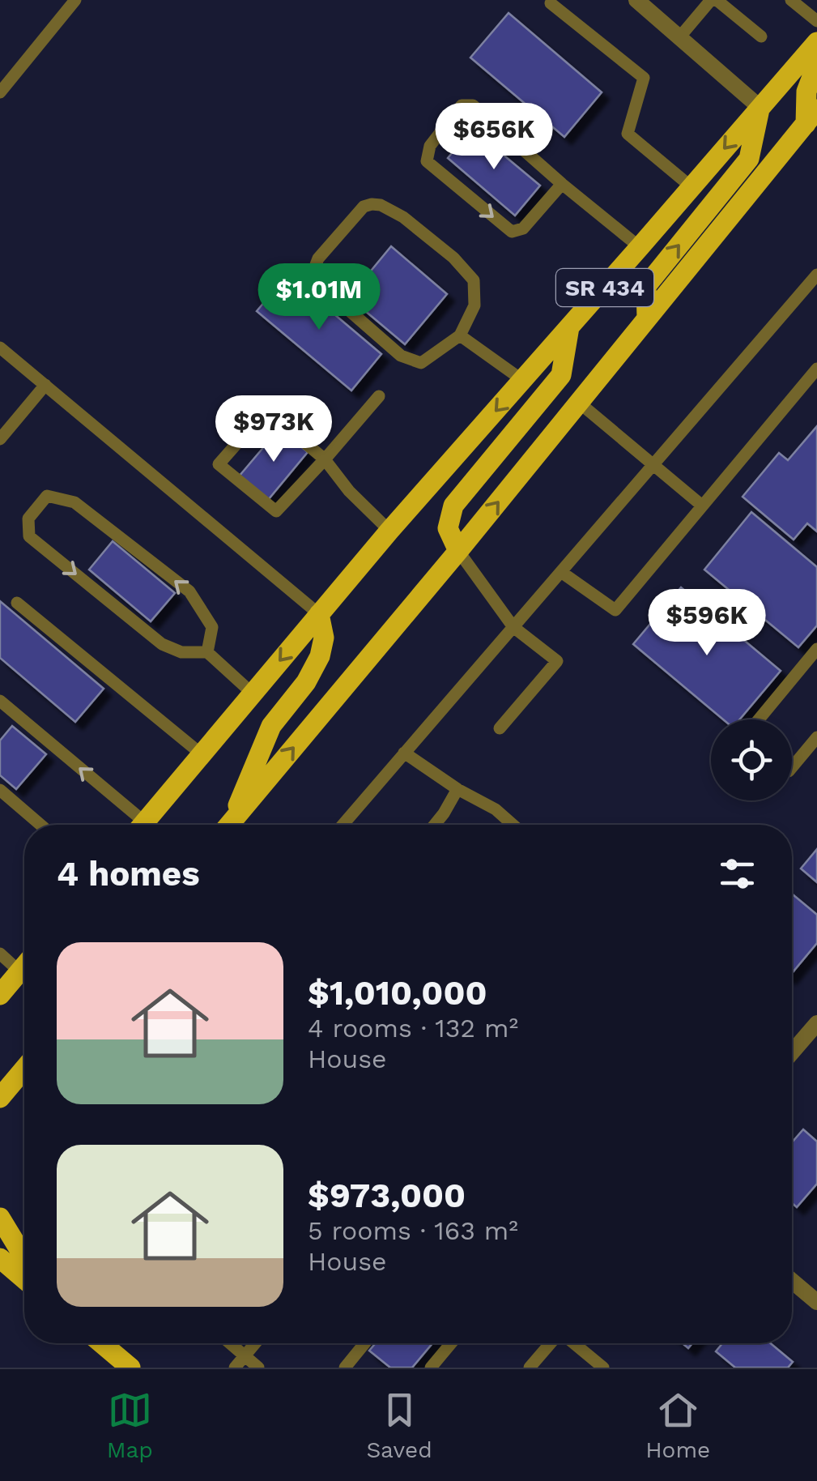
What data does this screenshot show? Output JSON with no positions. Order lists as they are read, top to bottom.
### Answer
{
  "streets": {
    "main road": ["SR 434"]
  },
  "page": {
    "price": [
      "$656K",
      "$1.01M",
      "$973K",
      "$596K"
    ],
    "heading": "4 homes",
    "list": [
      {
        "name": "$1,010,000",
        "note": "4 rooms · 132 m² · House"
      },
      {
        "name": "$973,000",
        "note": "5 rooms · 163 m² · House"
      }
    ],
    "tabs": ["Map", "Saved", "Home"]
  }
}
